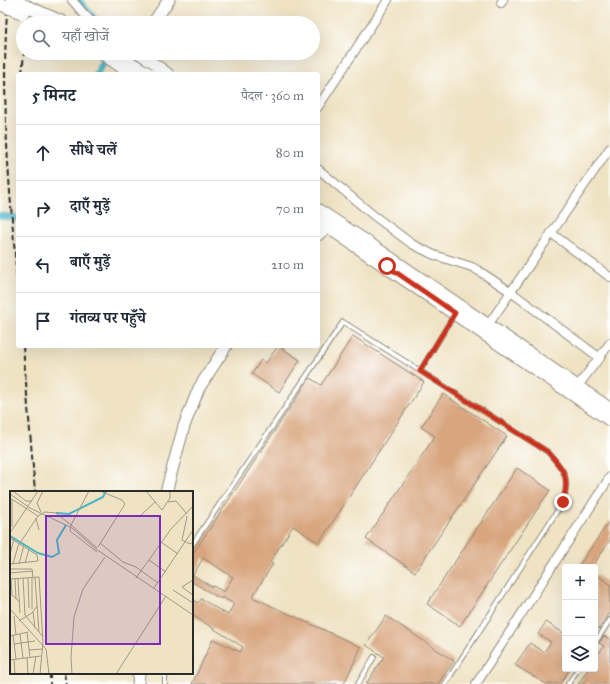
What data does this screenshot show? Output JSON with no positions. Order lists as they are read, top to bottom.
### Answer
{
  "page": {
    "search": "यहाँ खोजें",
    "heading": ["5 मिनट", "पैदल · 360 m"],
    "list": [
      ["सीधे चलें", "80 m"],
      ["दाएँ मुड़ें", "70 m"],
      ["बाएँ मुड़ें", "210 m"],
      "गंतव्य पर पहुँचे"
    ],
    "map_buttons": ["+", "−"]
  }
}
